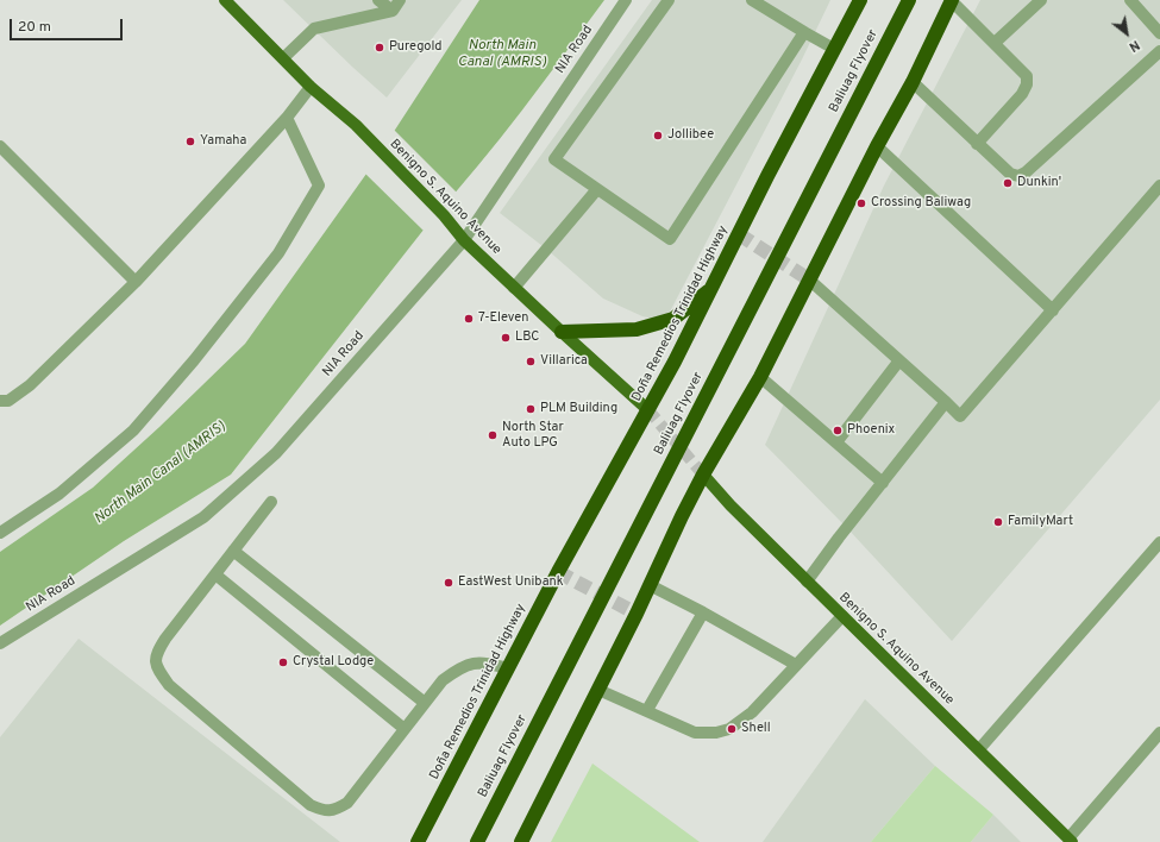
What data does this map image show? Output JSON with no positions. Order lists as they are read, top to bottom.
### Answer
{
  "streets": {
    "highway": ["Baliuag Flyover", "Doña Remedios Trinidad Highway"],
    "main road": ["Benigno S. Aquino Avenue"],
    "street": ["NIA Road"]
  },
  "crossings": [
    ["NIA Road", "Benigno S. Aquino Avenue"],
    ["Benigno S. Aquino Avenue", "Doña Remedios Trinidad Highway"]
  ],
  "water": ["North Main Canal (AMRIS)"],
  "places": [
    "Puregold",
    "Jollibee",
    "Yamaha",
    "Dunkin'",
    "Crossing Baliwag",
    "7-Eleven",
    "LBC",
    "Villarica",
    "PLM Building",
    "Phoenix",
    "North Star Auto LPG",
    "FamilyMart",
    "EastWest Unibank",
    "Crystal Lodge",
    "Shell"
  ],
  "scale_bar": "20 m",
  "north": "bottom right"
}
